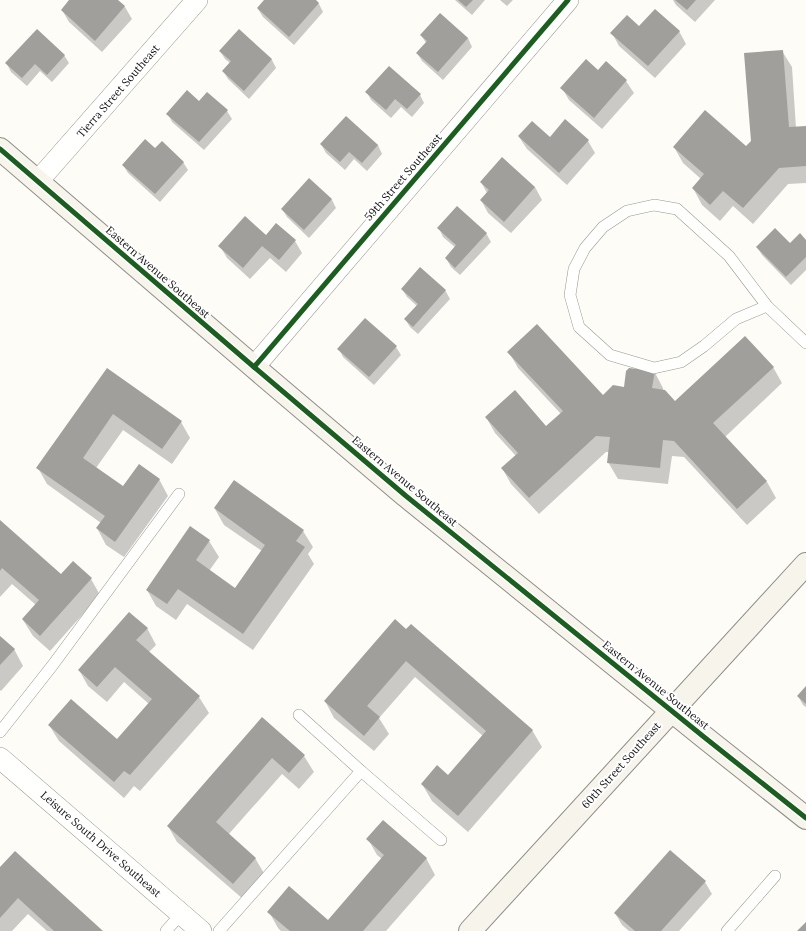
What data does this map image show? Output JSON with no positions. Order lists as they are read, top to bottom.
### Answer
{
  "streets": {
    "street": [
      "Tierra Street Southeast",
      "59th Street Southeast",
      "Eastern Avenue Southeast",
      "60th Street Southeast",
      "Leisure South Drive Southeast"
    ]
  },
  "crossings": [
    ["Tierra Street Southeast", "Eastern Avenue Southeast"],
    ["59th Street Southeast", "Eastern Avenue Southeast"],
    ["Eastern Avenue Southeast", "60th Street Southeast"]
  ]
}
